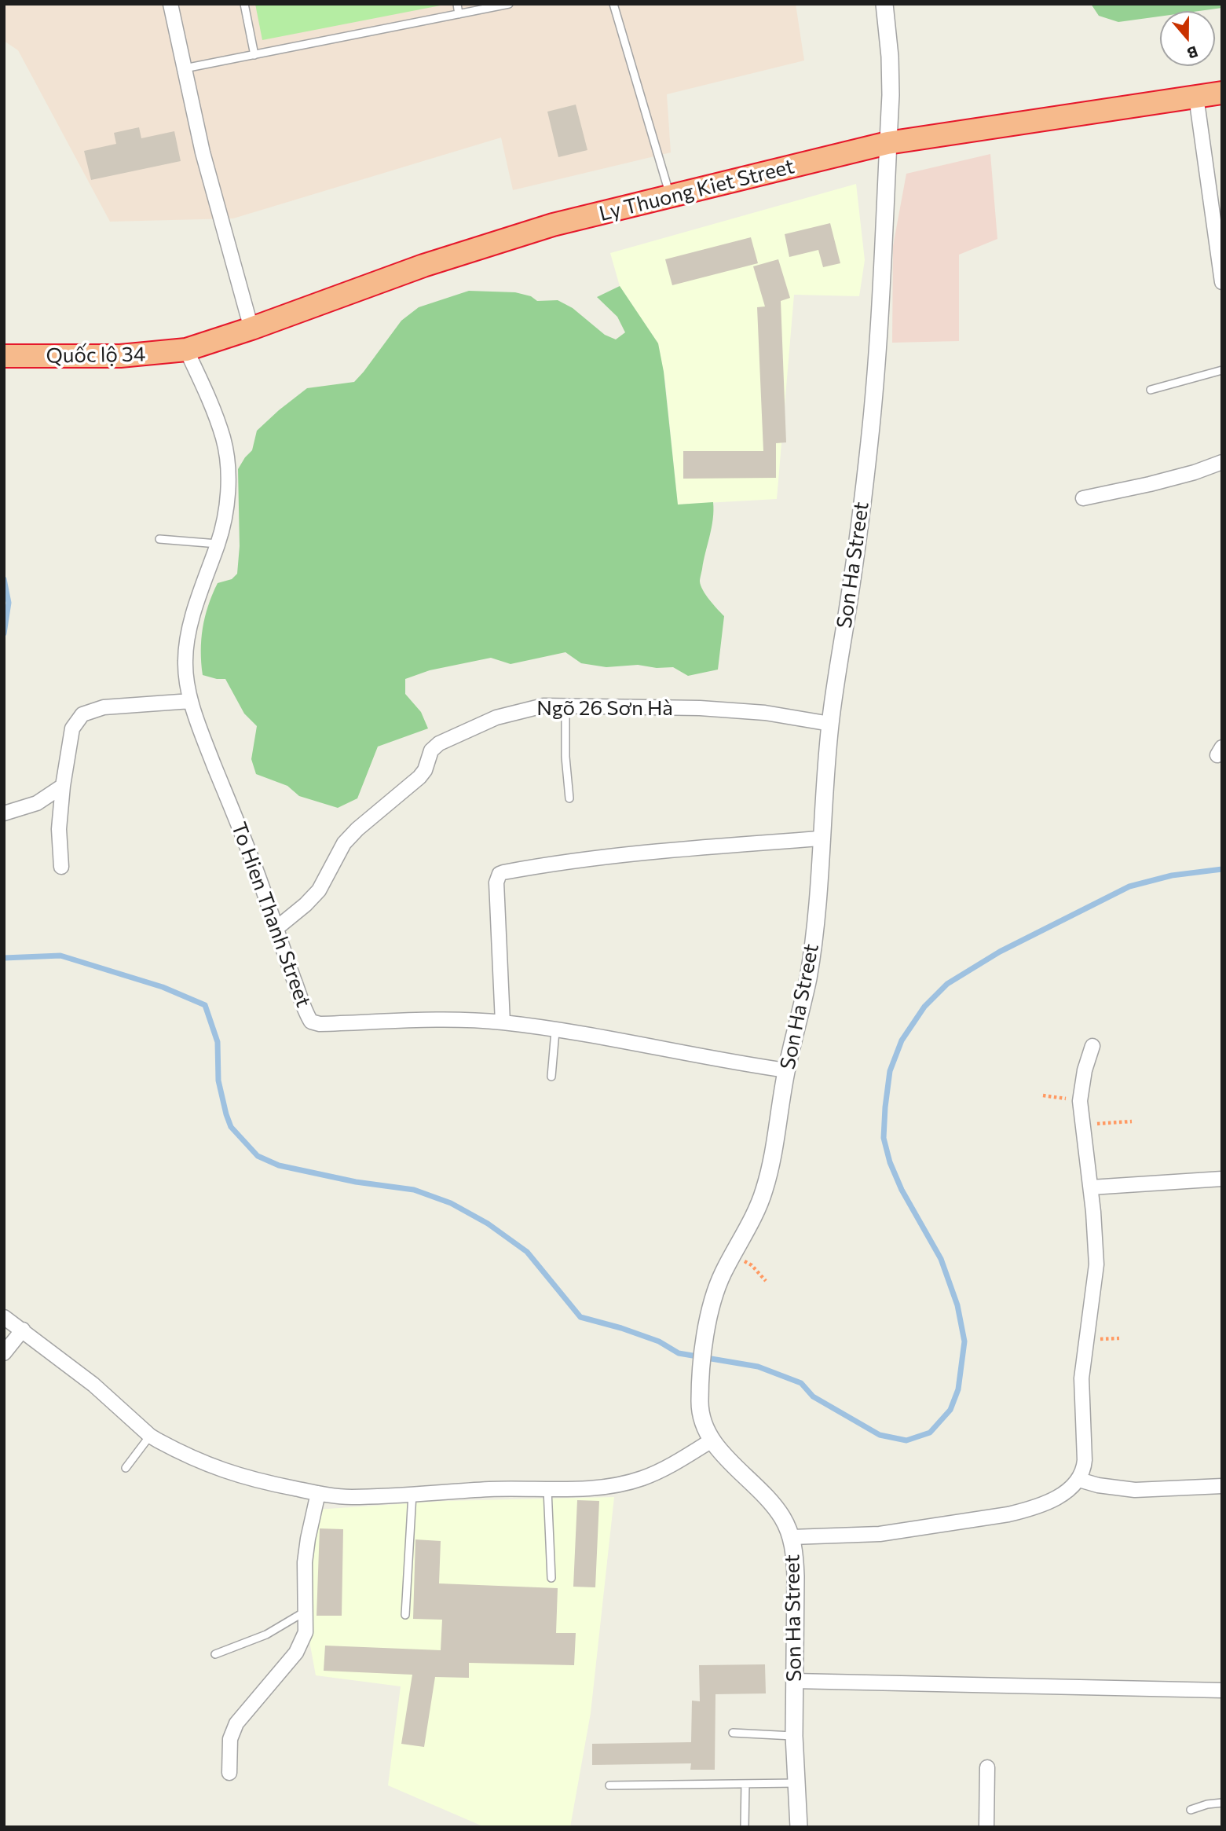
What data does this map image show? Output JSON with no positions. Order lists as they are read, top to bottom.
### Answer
{
  "streets": {
    "highway": ["Ly Thuong Kiet Street", "Quốc lộ 34"],
    "street": ["Son Ha Street", "Ngõ 26 Sơn Hà", "To Hien Thanh Street"]
  },
  "crossings": [
    ["Ly Thuong Kiet Street", "Quốc lộ 34"],
    ["Ly Thuong Kiet Street", "Son Ha Street"],
    ["Ly Thuong Kiet Street", "To Hien Thanh Street"],
    ["Quốc lộ 34", "To Hien Thanh Street"],
    ["Son Ha Street", "Ngõ 26 Sơn Hà"],
    ["Son Ha Street", "To Hien Thanh Street"],
    ["Ngõ 26 Sơn Hà", "To Hien Thanh Street"]
  ],
  "north": "bottom"
}
